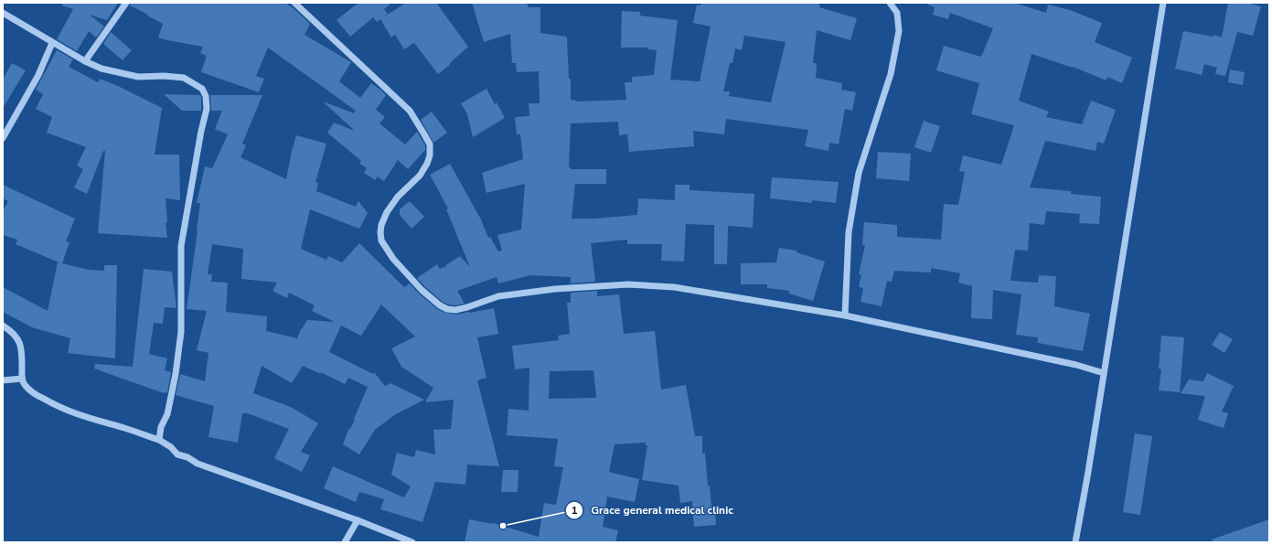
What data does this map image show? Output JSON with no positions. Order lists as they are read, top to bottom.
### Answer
{
  "places": ["Grace general medical clinic"]
}
